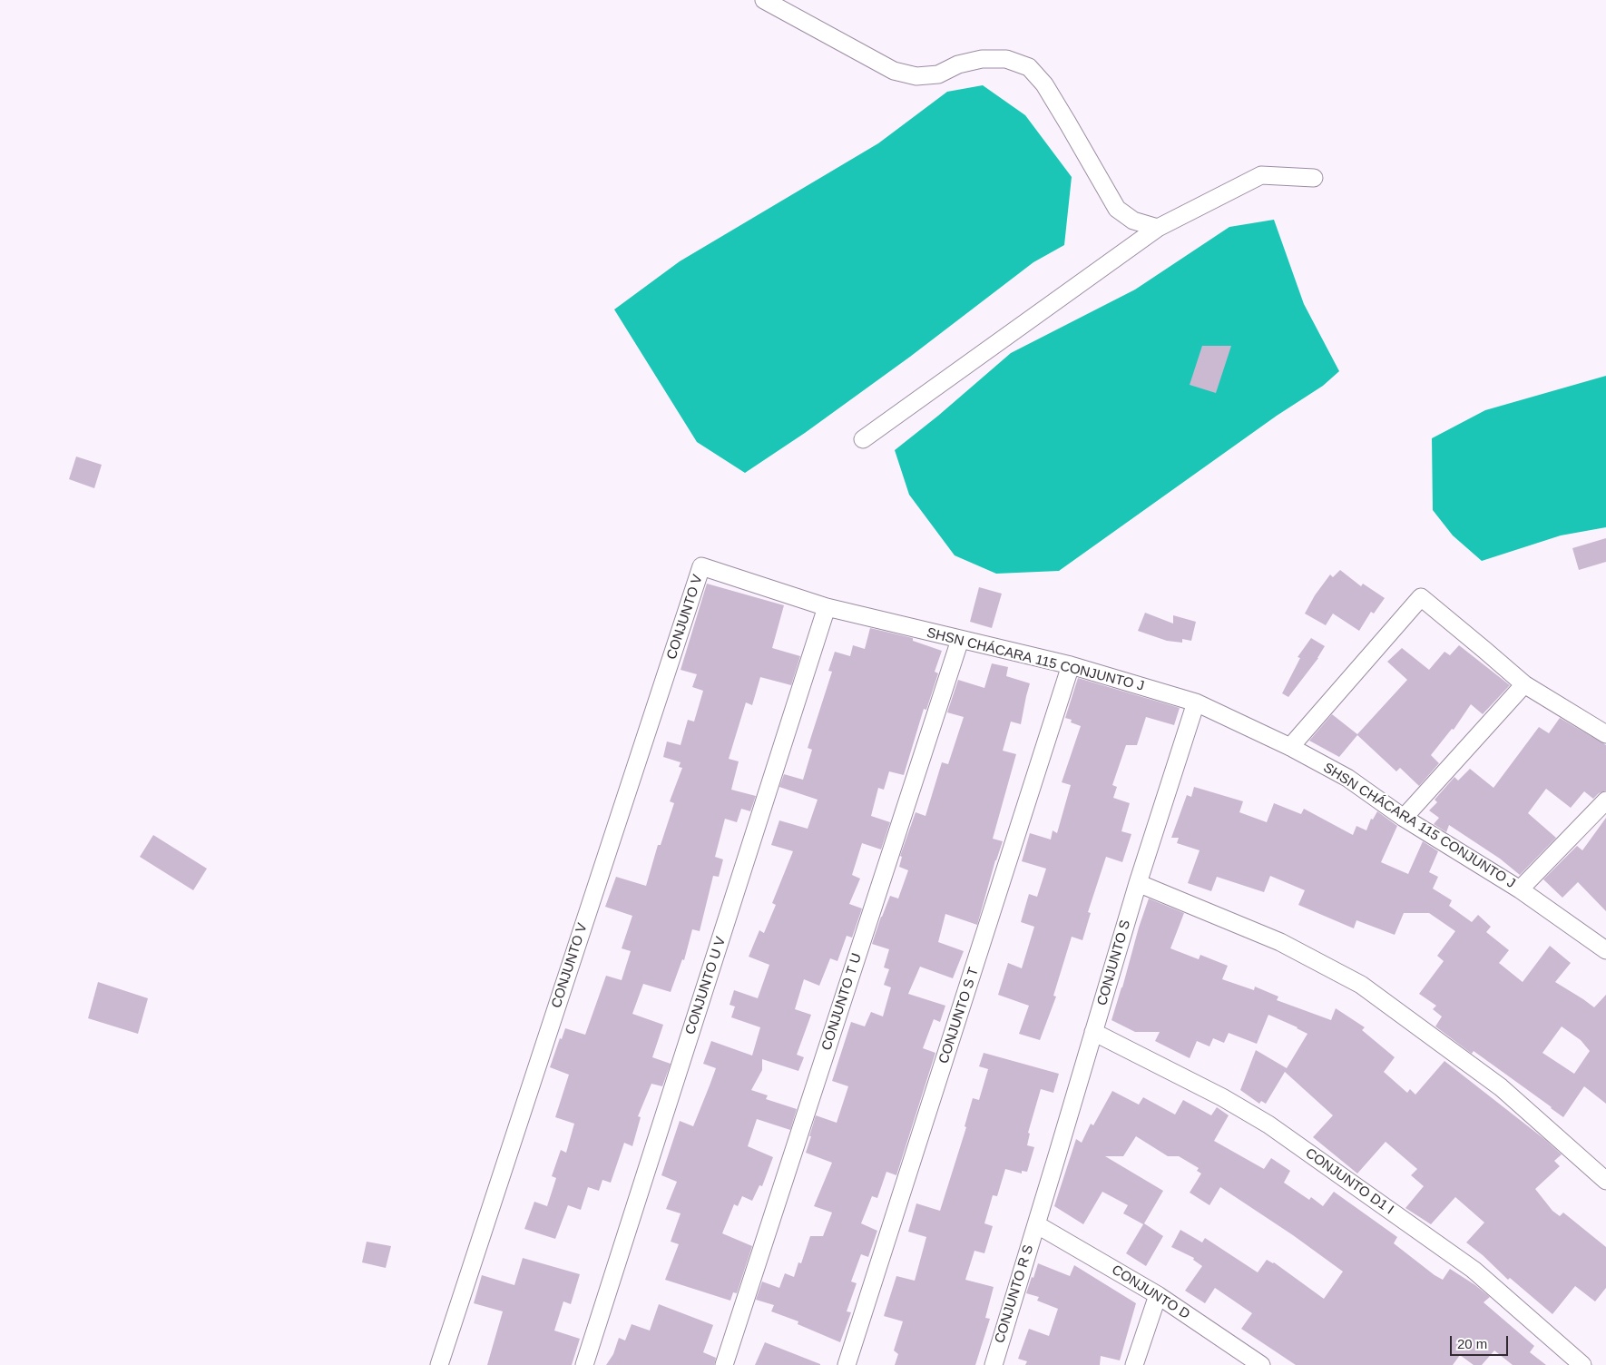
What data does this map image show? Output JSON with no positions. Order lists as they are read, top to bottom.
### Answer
{
  "streets": {
    "street": [
      "CONJUNTO V",
      "SHSN CHÁCARA 115 CONJUNTO J",
      "CONJUNTO S",
      "CONJUNTO U V",
      "CONJUNTO T U",
      "CONJUNTO S T",
      "CONJUNTO D1 I",
      "CONJUNTO D",
      "CONJUNTO R S"
    ]
  },
  "crossings": [
    ["CONJUNTO V", "SHSN CHÁCARA 115 CONJUNTO J"],
    ["SHSN CHÁCARA 115 CONJUNTO J", "CONJUNTO S"],
    ["SHSN CHÁCARA 115 CONJUNTO J", "CONJUNTO U V"],
    ["SHSN CHÁCARA 115 CONJUNTO J", "CONJUNTO T U"],
    ["SHSN CHÁCARA 115 CONJUNTO J", "CONJUNTO S T"],
    ["CONJUNTO S", "CONJUNTO D1 I"],
    ["CONJUNTO S", "CONJUNTO D"],
    ["CONJUNTO S", "CONJUNTO R S"],
    ["CONJUNTO D", "CONJUNTO R S"]
  ],
  "scale_bar": "20 m"
}
